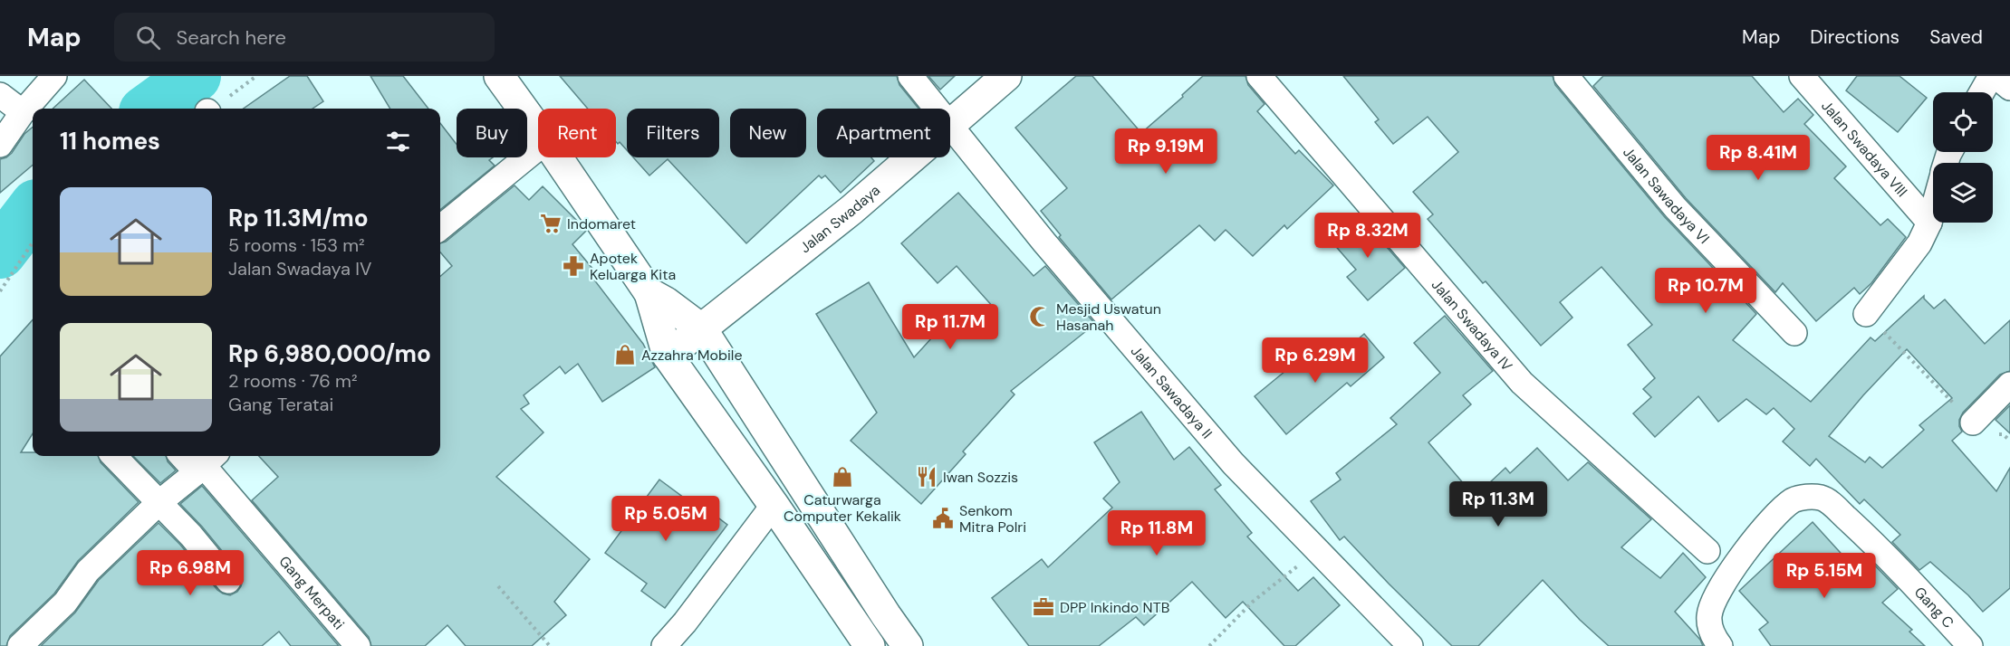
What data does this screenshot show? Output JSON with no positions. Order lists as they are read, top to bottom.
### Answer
{
  "streets": {
    "main road": ["Jalan Swadaya"],
    "street": [
      "Jalan Swadaya VIII",
      "Jalan Sawadaya VI",
      "Jalan Swadaya IV",
      "Jalan Sawadaya II",
      "Gang Merpati",
      "Gang C"
    ]
  },
  "places": {
    "supermarket": ["Indomaret"],
    "pharmacy": ["Apotek Keluarga Kita"],
    "mosque": ["Mesjid Uswatun Hasanah"],
    "shop": ["Azzahra Mobile", "Caturwarga Computer Kekalik"],
    "restaurant": ["Iwan Sozzis"],
    "public building": ["Senkom Mitra Polri"],
    "office": ["DPP Inkindo NTB"]
  },
  "page": {
    "header": "Map",
    "search": "Search here",
    "nav": ["Map", "Directions", "Saved"],
    "chip": [
      "Buy",
      "Rent",
      "Filters",
      "New",
      "Apartment"
    ],
    "heading": "11 homes",
    "price": [
      "Rp 9.19M",
      "Rp 8.41M",
      "Rp 8.32M",
      "Rp 10.7M",
      "Rp 11.7M",
      "Rp 6.29M",
      "Rp 11.3M",
      "Rp 5.05M",
      "Rp 11.8M",
      "Rp 6.98M",
      "Rp 5.15M"
    ],
    "list": [
      {
        "name": "Rp 11.3M/mo",
        "note": "5 rooms · 153 m² · Jalan Swadaya IV"
      },
      {
        "name": "Rp 6,980,000/mo",
        "note": "2 rooms · 76 m² · Gang Teratai"
      }
    ]
  }
}
